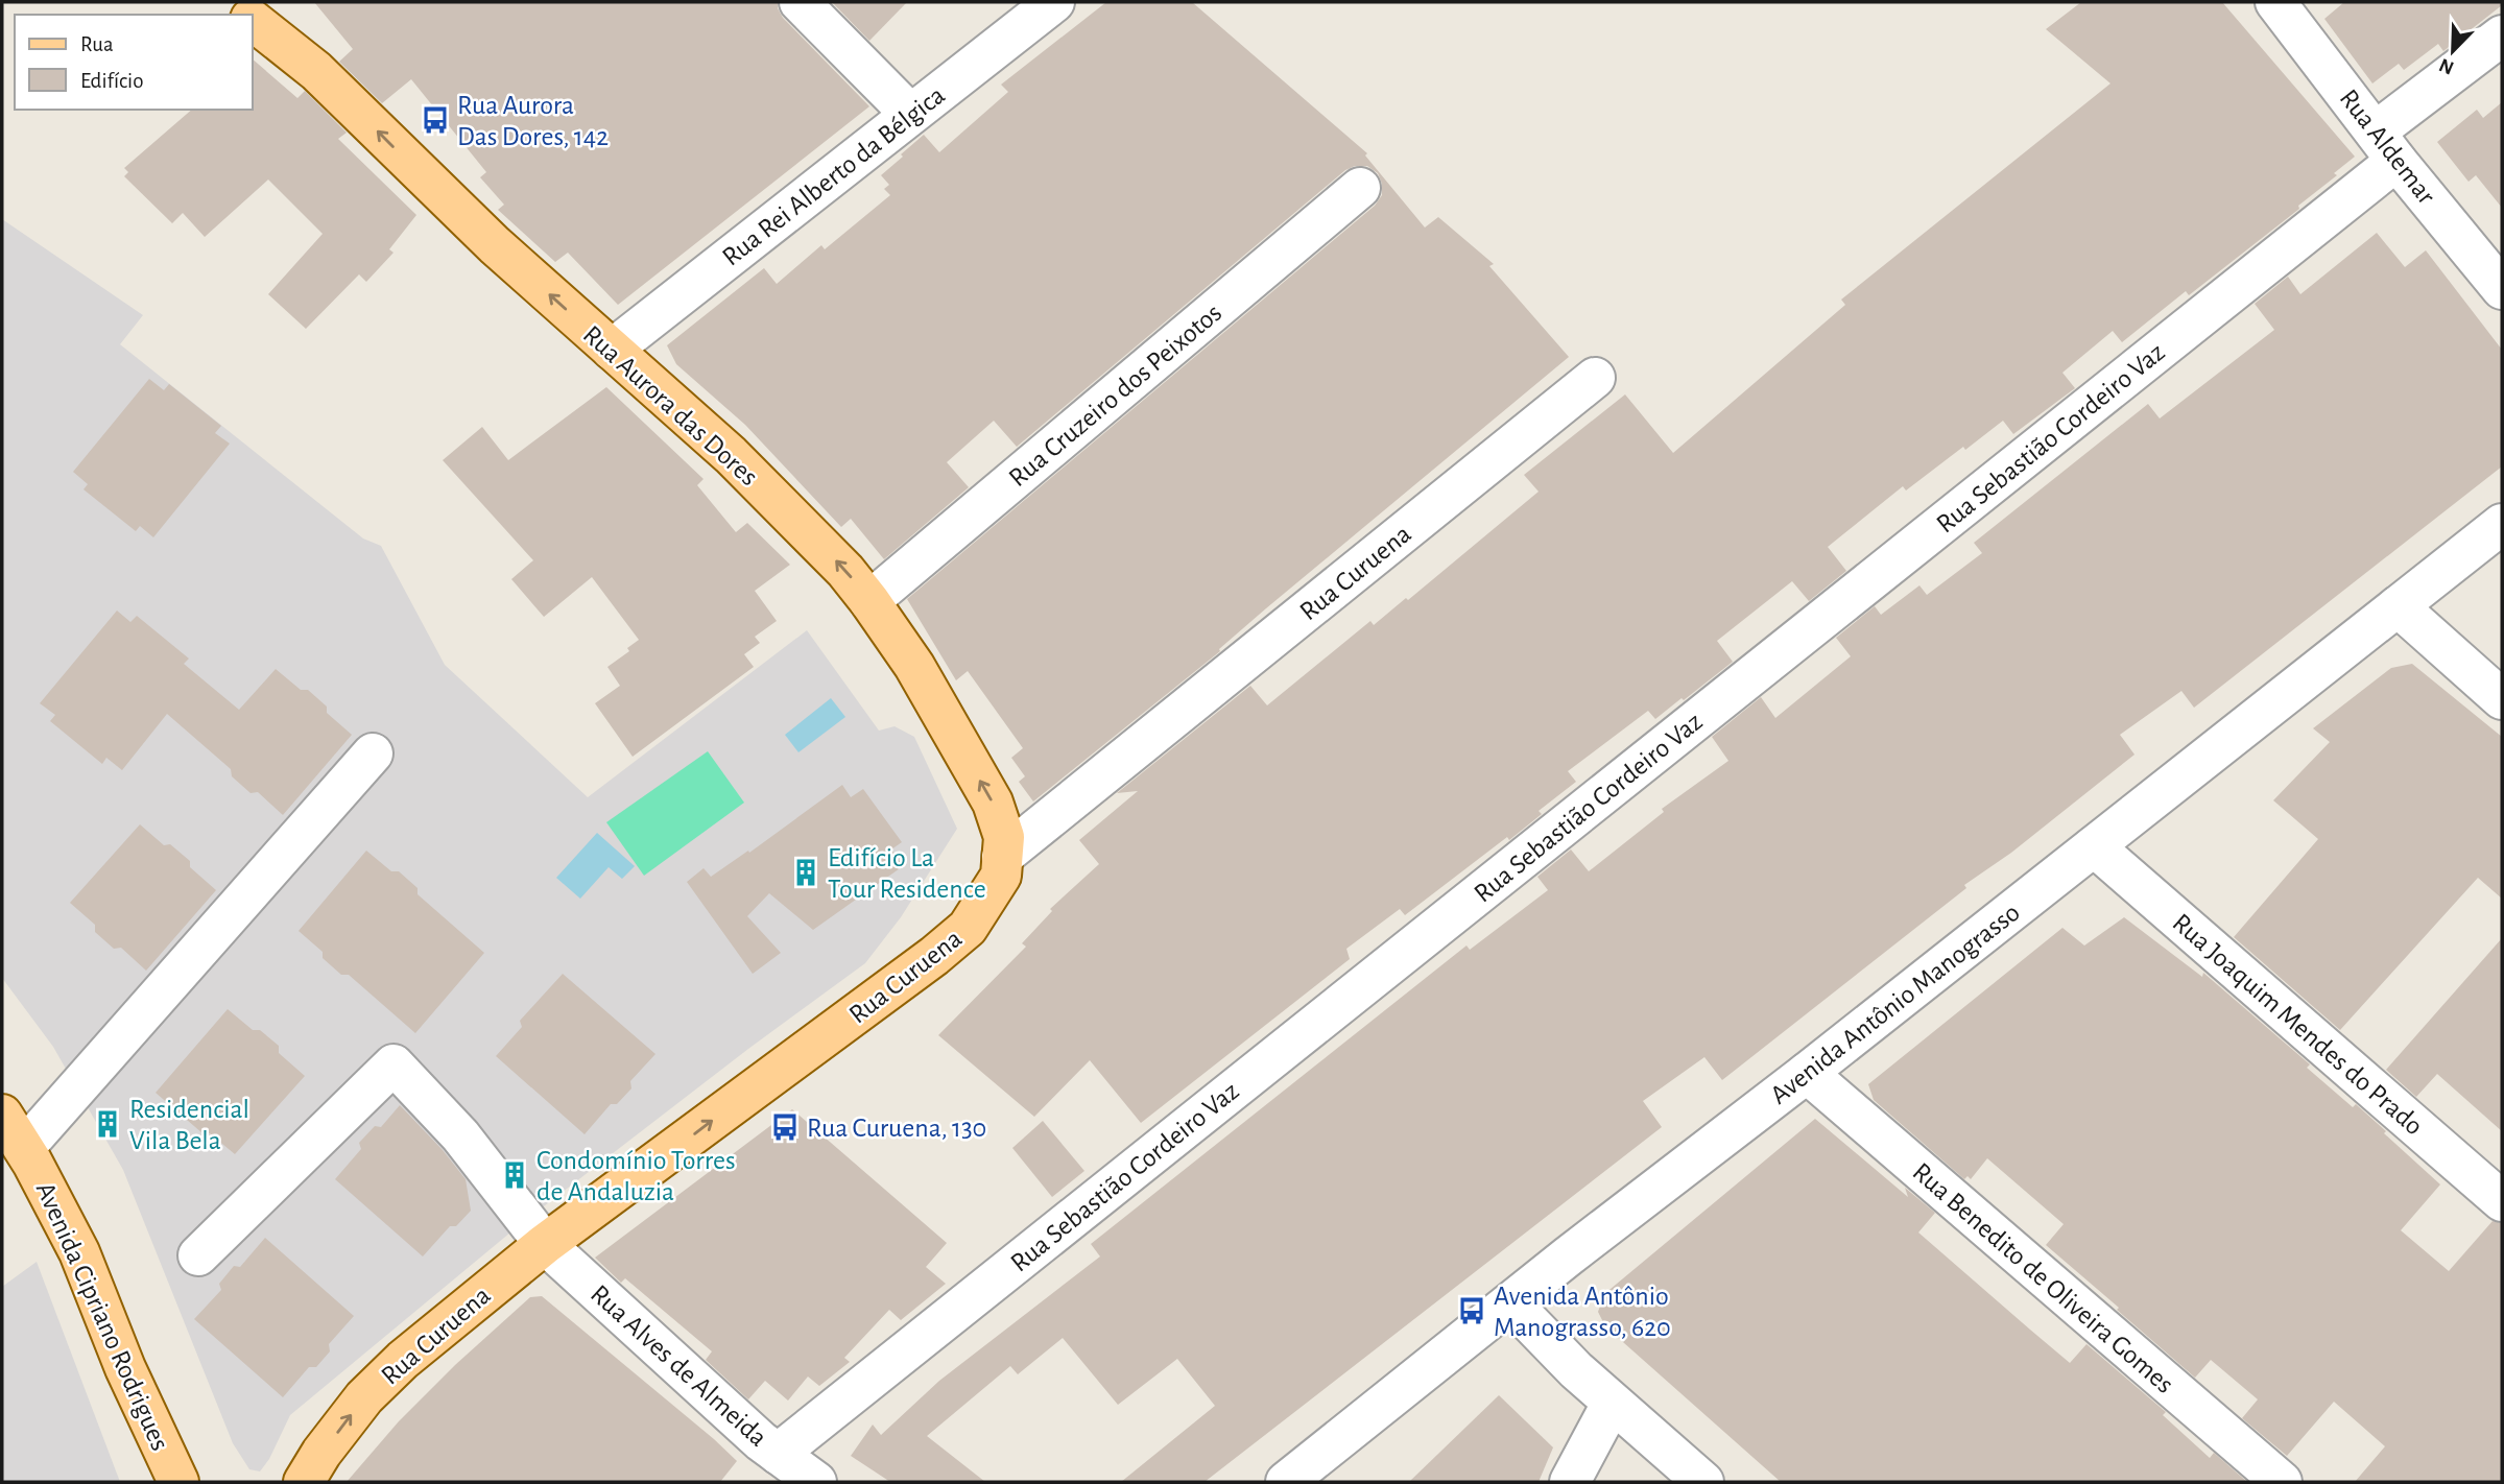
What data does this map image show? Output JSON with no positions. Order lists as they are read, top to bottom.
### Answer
{
  "streets": {
    "main road": ["Rua Aurora das Dores", "Rua Curuena", "Avenida Cipriano Rodrigues"],
    "street": [
      "Rua Aldemar",
      "Rua Rei Alberto da Bélgica",
      "Rua Cruzeiro dos Peixotos",
      "Rua Sebastião Cordeiro Vaz",
      "Avenida Antônio Manograsso",
      "Rua Joaquim Mendes do Prado",
      "Rua Benedito de Oliveira Gomes",
      "Rua Alves de Almeida"
    ]
  },
  "crossings": [
    ["Rua Aldemar", "Rua Sebastião Cordeiro Vaz"],
    ["Rua Rei Alberto da Bélgica", "Rua Aurora das Dores"],
    ["Rua Cruzeiro dos Peixotos", "Rua Aurora das Dores"],
    ["Rua Aurora das Dores", "Rua Curuena"],
    ["Rua Sebastião Cordeiro Vaz", "Rua Alves de Almeida"],
    ["Rua Curuena", "Rua Alves de Almeida"],
    ["Avenida Antônio Manograsso", "Rua Joaquim Mendes do Prado"],
    ["Avenida Antônio Manograsso", "Rua Benedito de Oliveira Gomes"]
  ],
  "one_way": ["Rua Aurora das Dores", "Rua Curuena"],
  "places": {
    "bus stop": ["Rua Aurora Das Dores, 142", "Rua Curuena, 130", "Avenida Antônio Manograsso, 620"],
    "building": ["Edifício La Tour Residence", "Residencial Vila Bela", "Condomínio Torres de Andaluzia"]
  },
  "legend": ["Rua", "Edifício"],
  "north": "bottom left"
}
